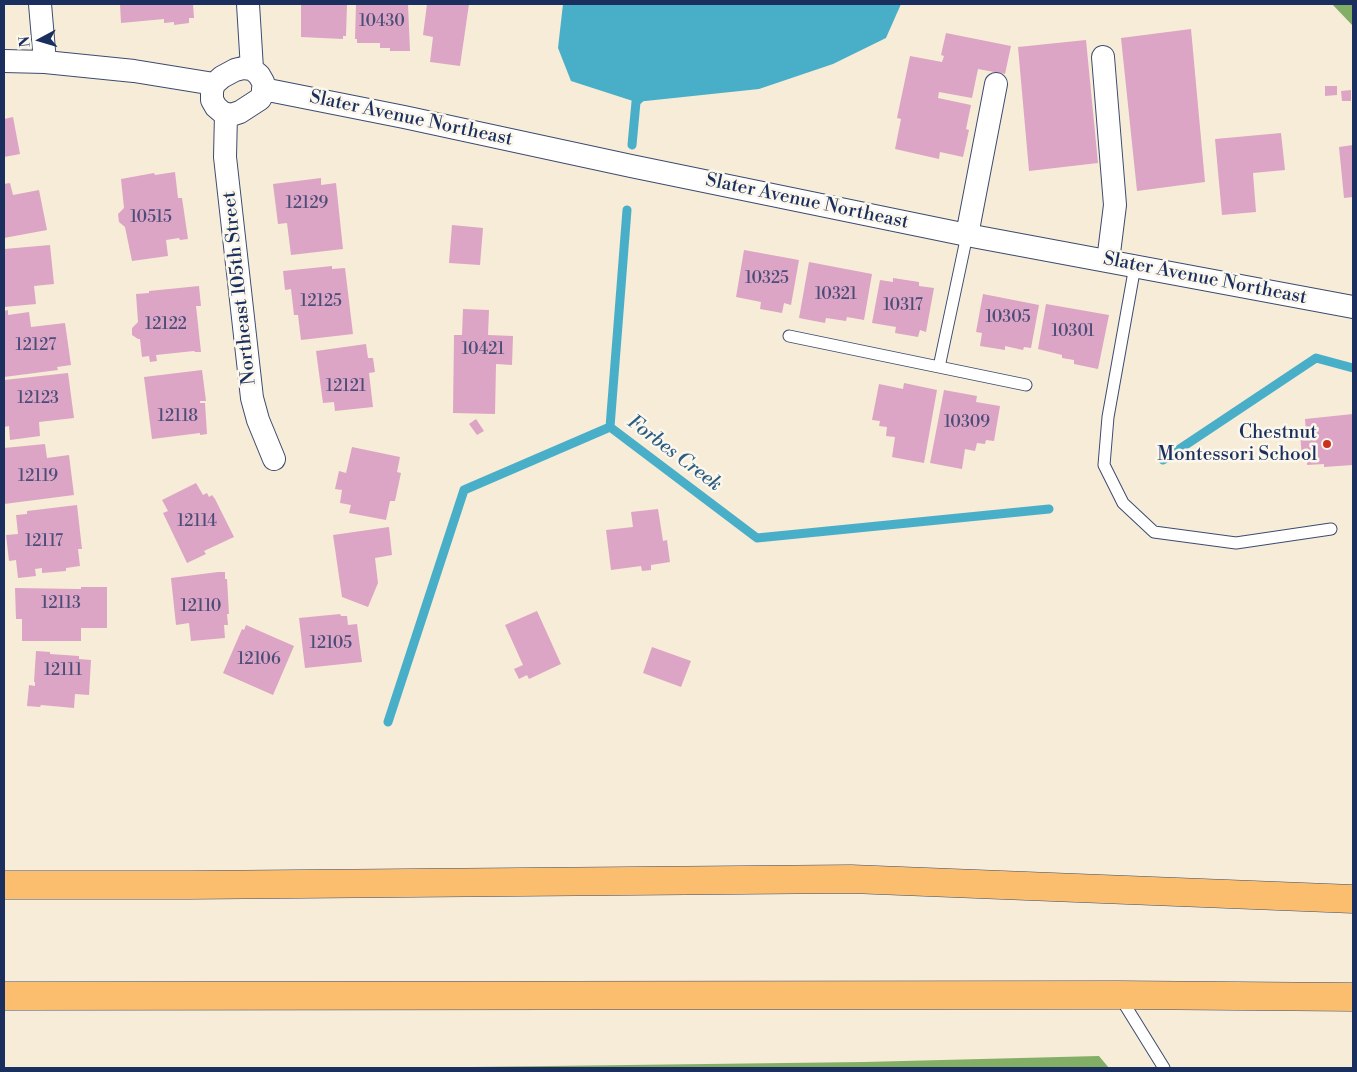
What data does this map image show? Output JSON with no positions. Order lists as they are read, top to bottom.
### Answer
{
  "streets": {
    "street": ["Slater Avenue Northeast", "Northeast 105th Street"]
  },
  "crossings": [
    ["Slater Avenue Northeast", "Northeast 105th Street"]
  ],
  "water": ["Forbes Creek"],
  "places": ["Chestnut Montessori School"],
  "house_numbers": [
    "10430",
    "12129",
    "10515",
    "10325",
    "10321",
    "12125",
    "10317",
    "10305",
    "12122",
    "10301",
    "12127",
    "10421",
    "12121",
    "12123",
    "12118",
    "10309",
    "12119",
    "12114",
    "12117",
    "12113",
    "12110",
    "12105",
    "12106",
    "12111"
  ],
  "north": "left"
}
